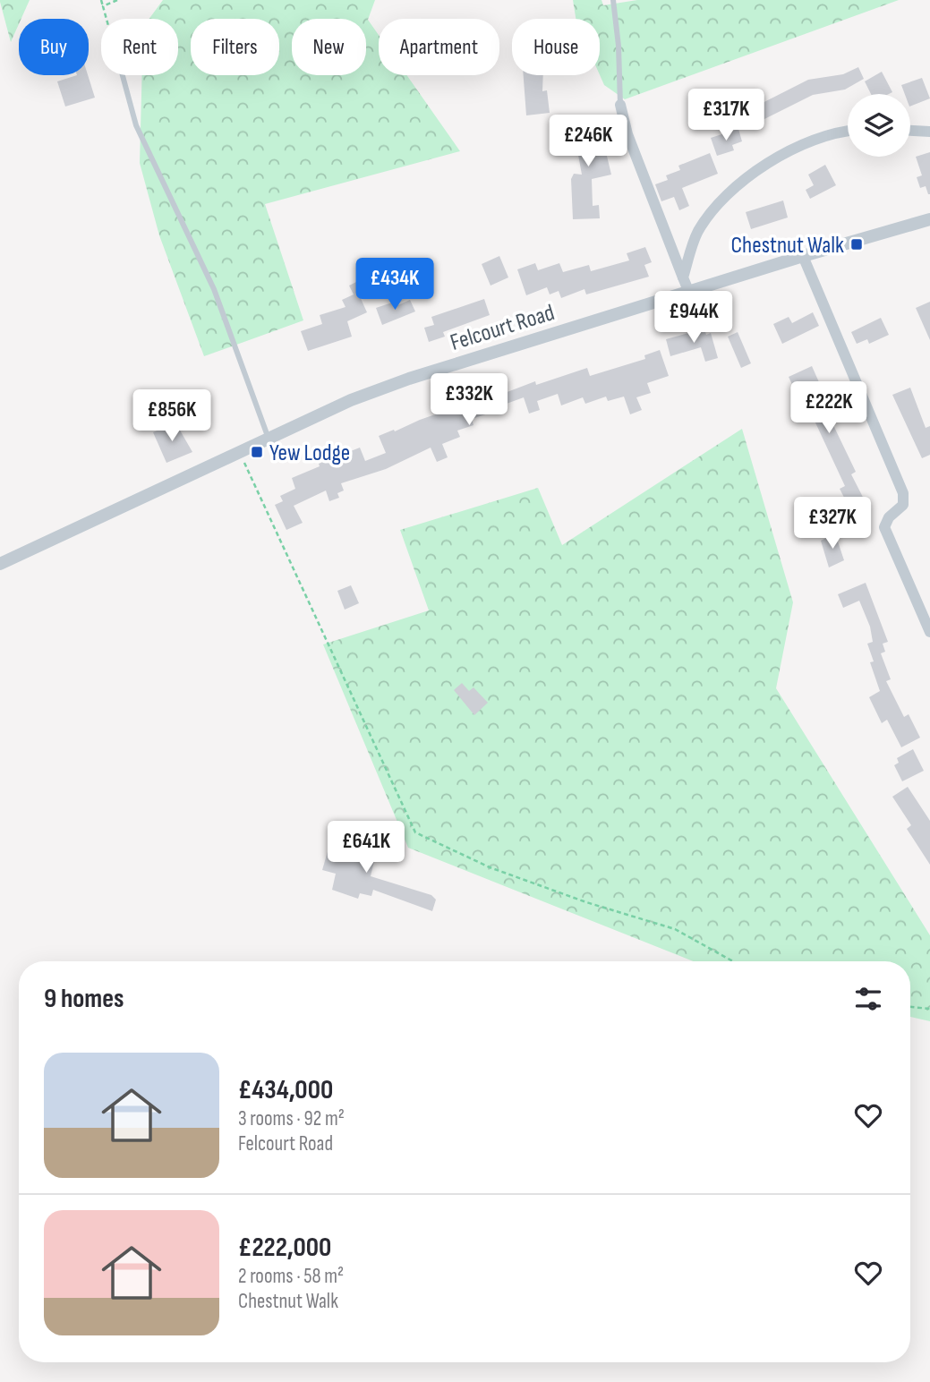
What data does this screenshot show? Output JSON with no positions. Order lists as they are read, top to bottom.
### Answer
{
  "streets": {
    "street": ["Felcourt Road"]
  },
  "places": {
    "transit": ["Chestnut Walk", "Yew Lodge"]
  },
  "page": {
    "chip": [
      "Buy",
      "Rent",
      "Filters",
      "New",
      "Apartment",
      "House"
    ],
    "price": [
      "£317K",
      "£246K",
      "£434K",
      "£944K",
      "£332K",
      "£222K",
      "£856K",
      "£327K",
      "£641K"
    ],
    "heading": "9 homes",
    "list": [
      {
        "name": "£434,000",
        "note": "3 rooms · 92 m² · Felcourt Road"
      },
      {
        "name": "£222,000",
        "note": "2 rooms · 58 m² · Chestnut Walk"
      }
    ]
  }
}
